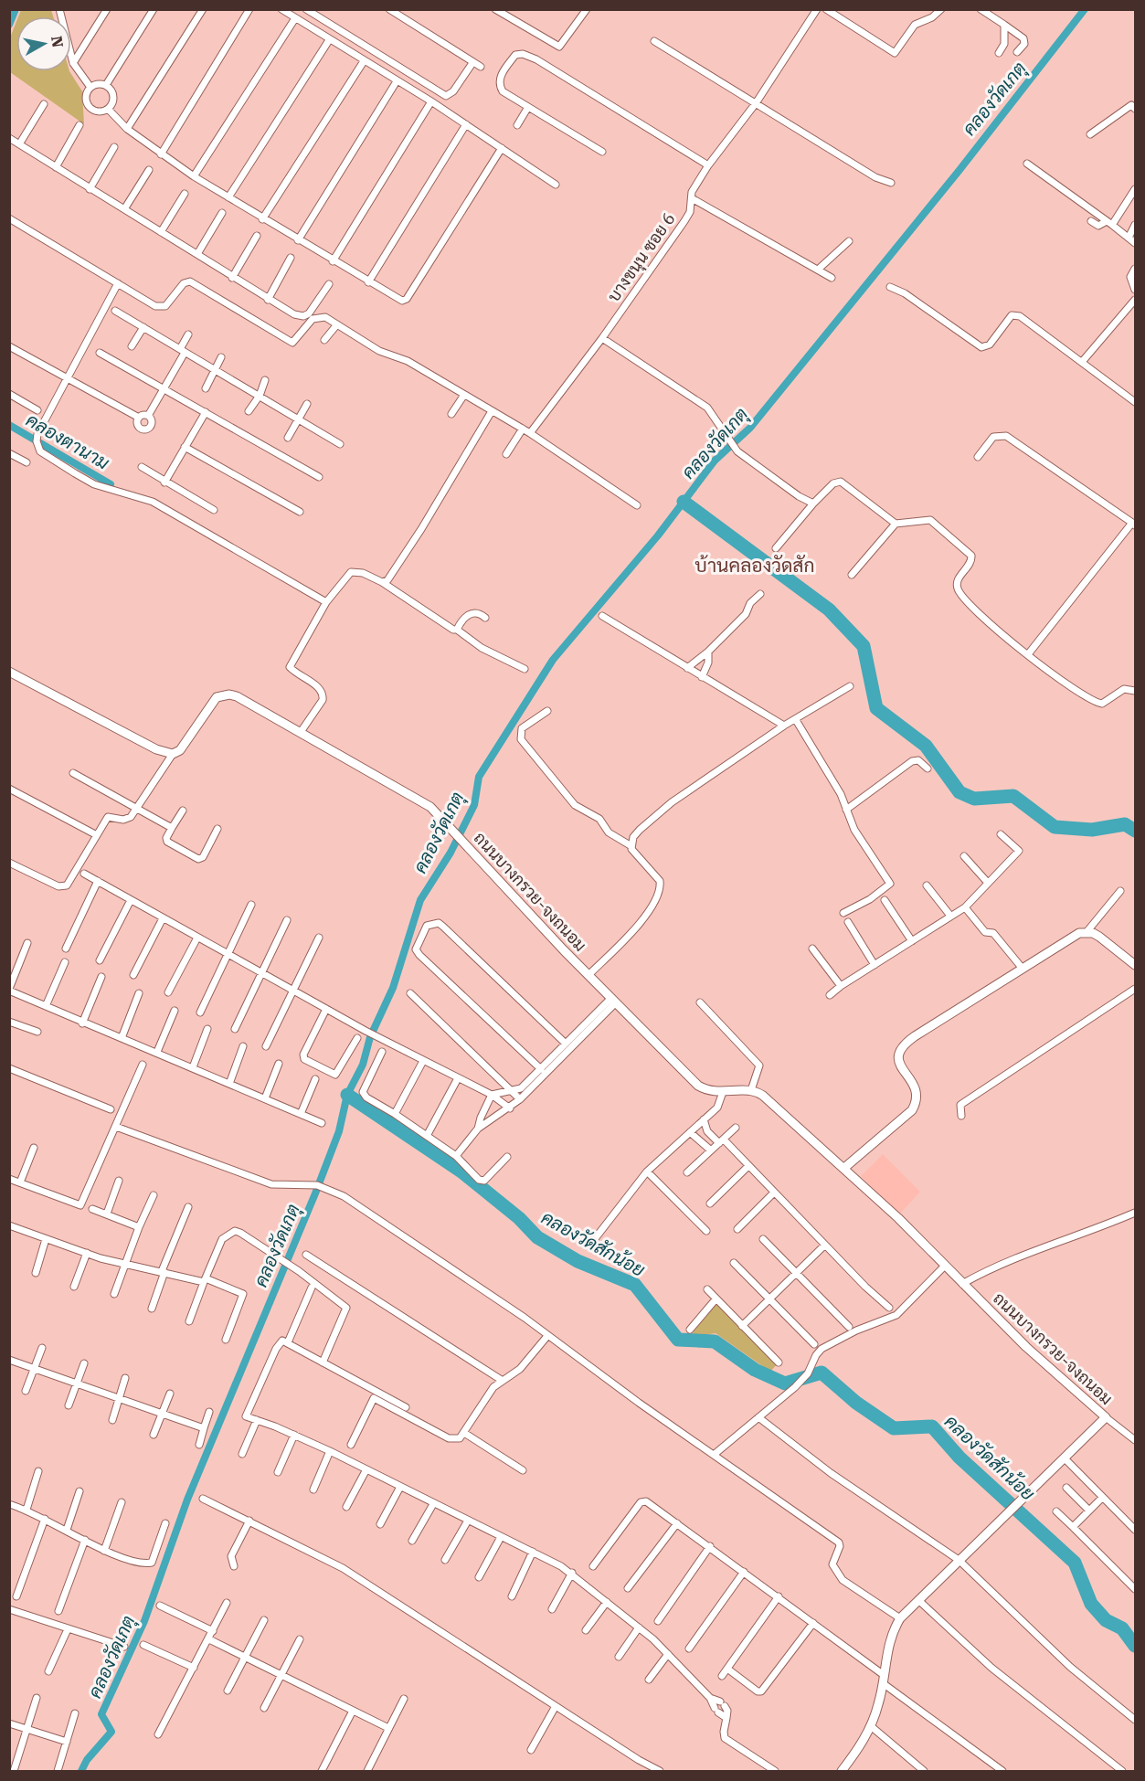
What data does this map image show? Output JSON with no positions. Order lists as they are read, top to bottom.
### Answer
{
  "streets": {
    "street": ["บางขนุน ซอย 6", "ถนนบางกรวย-จงถนอม"]
  },
  "districts": ["บ้านคลองวัดสัก"],
  "water": ["คลองวัดเกตุ", "คลองตานาม", "คลองวัดสักน้อย"],
  "north": "right"
}
